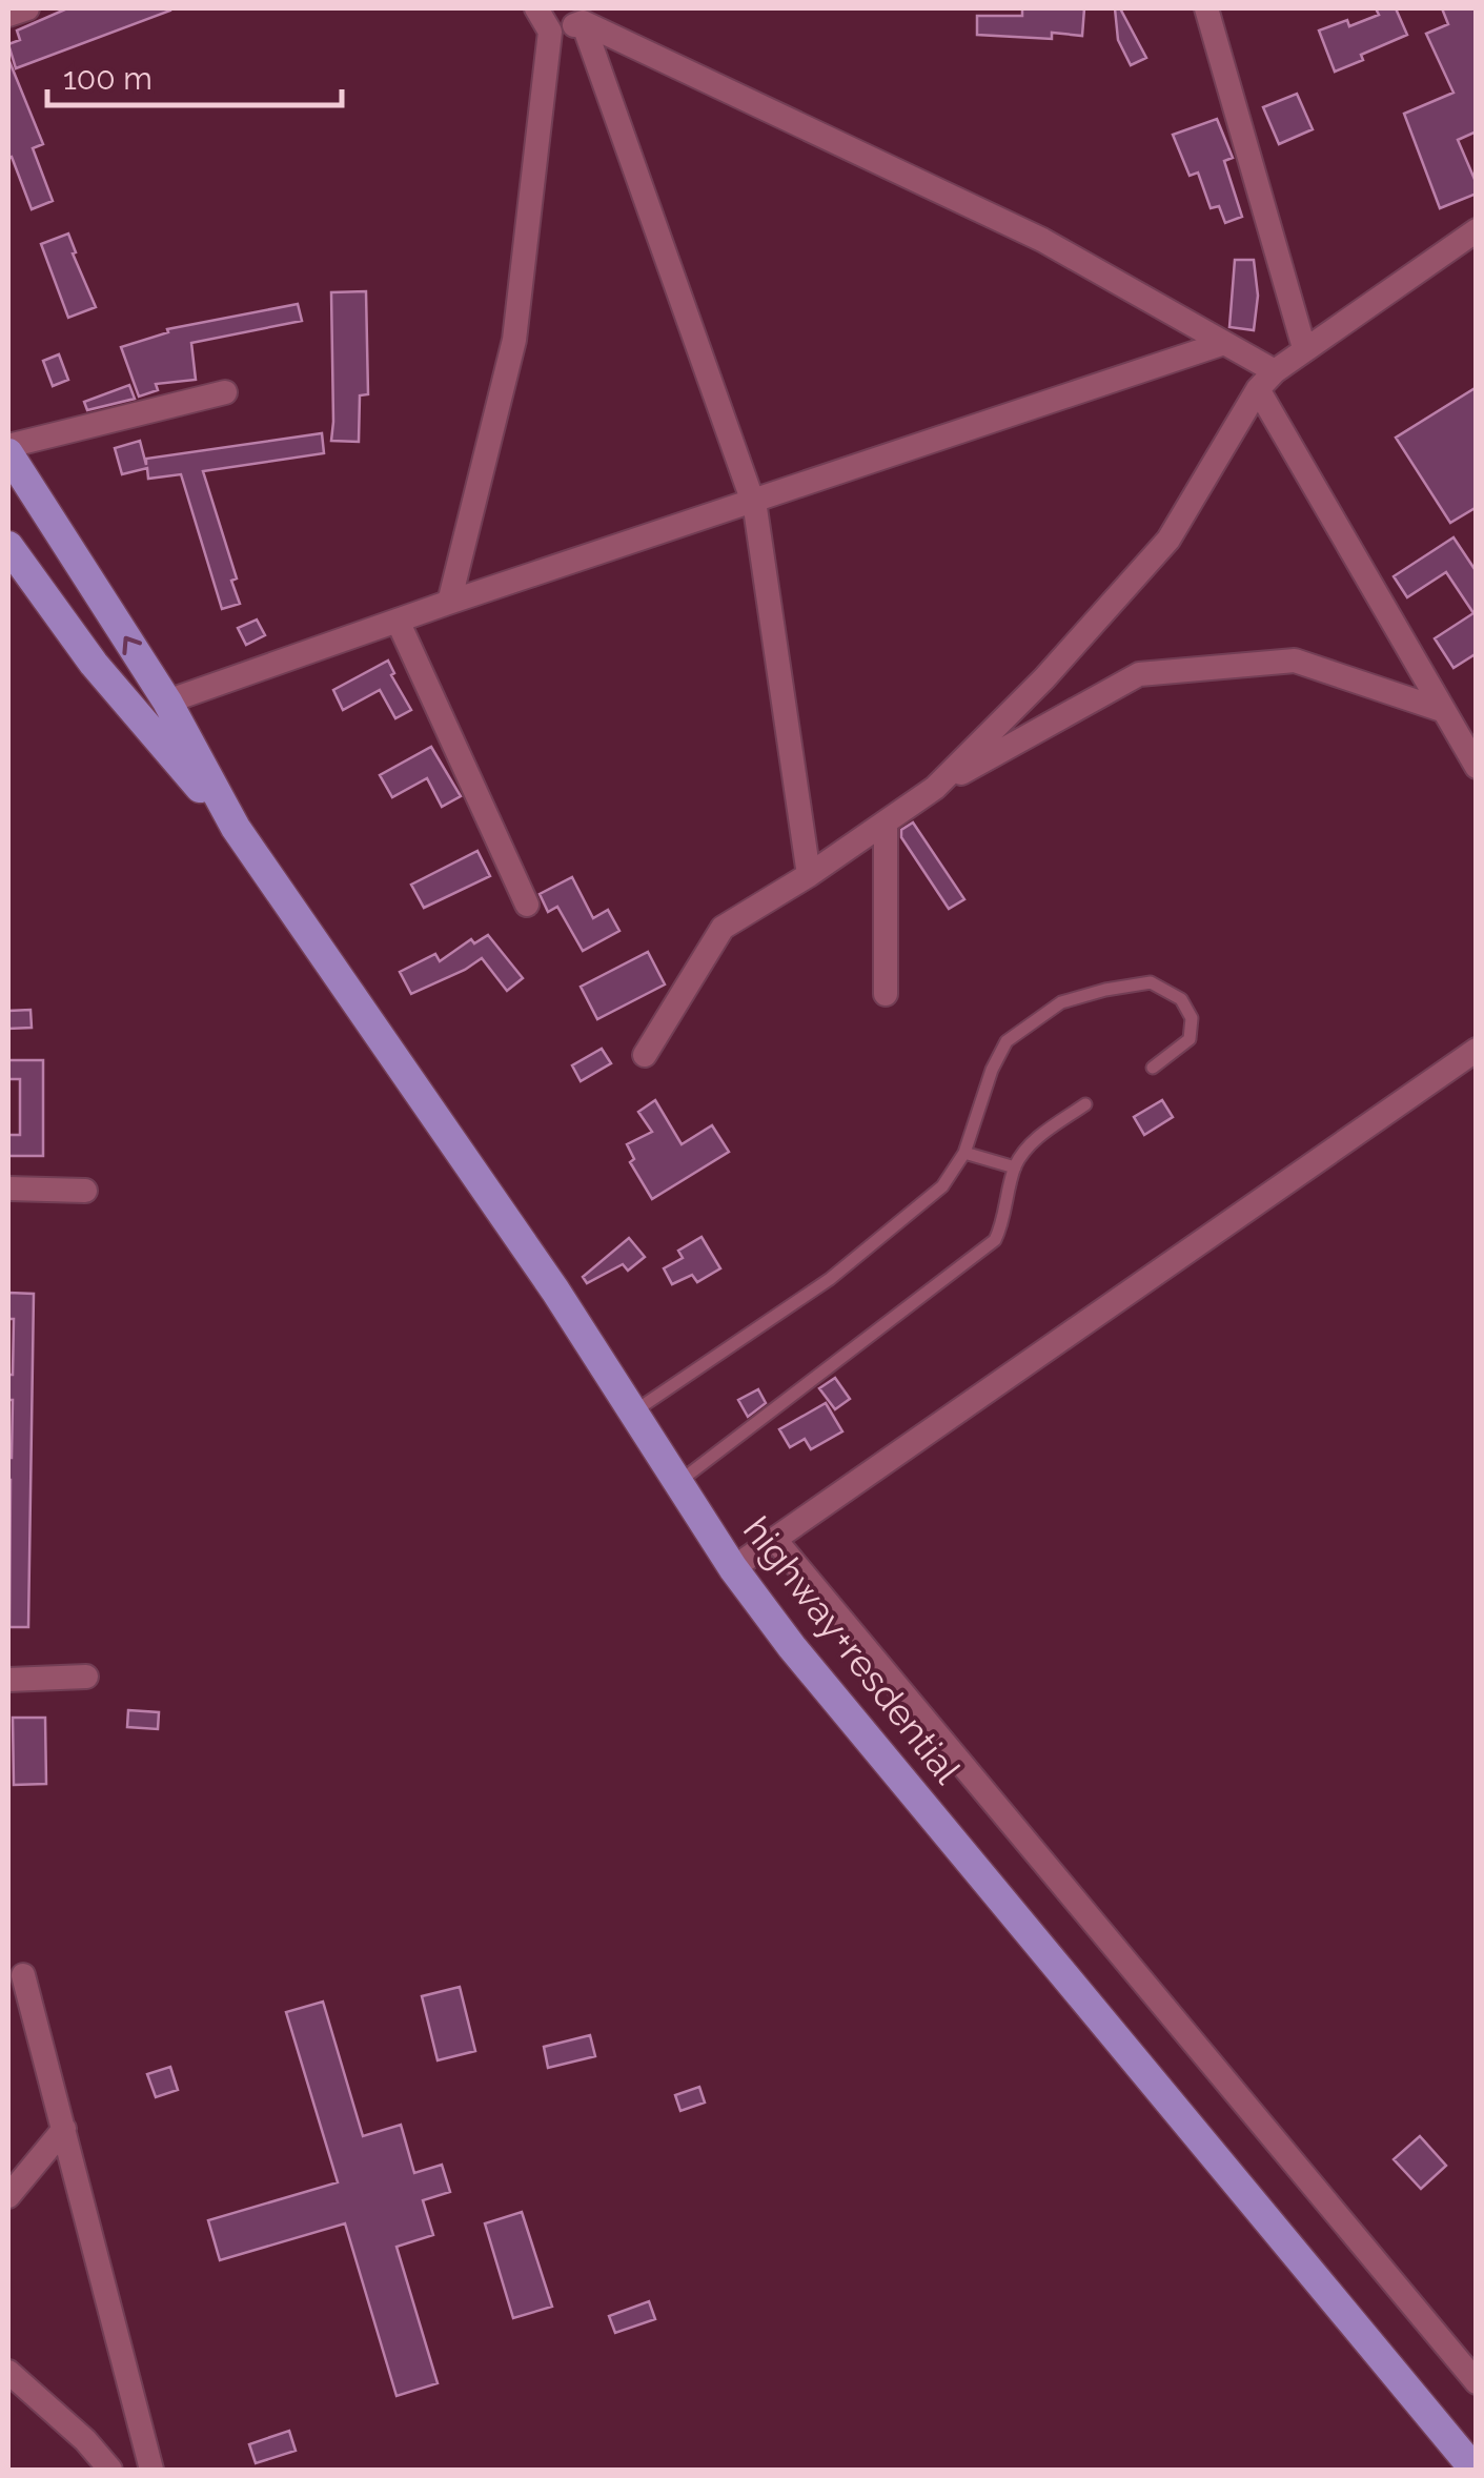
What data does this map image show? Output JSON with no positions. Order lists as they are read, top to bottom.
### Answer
{
  "streets": {
    "highway": ["highway+resdential"]
  },
  "scale_bar": "100 m"
}
